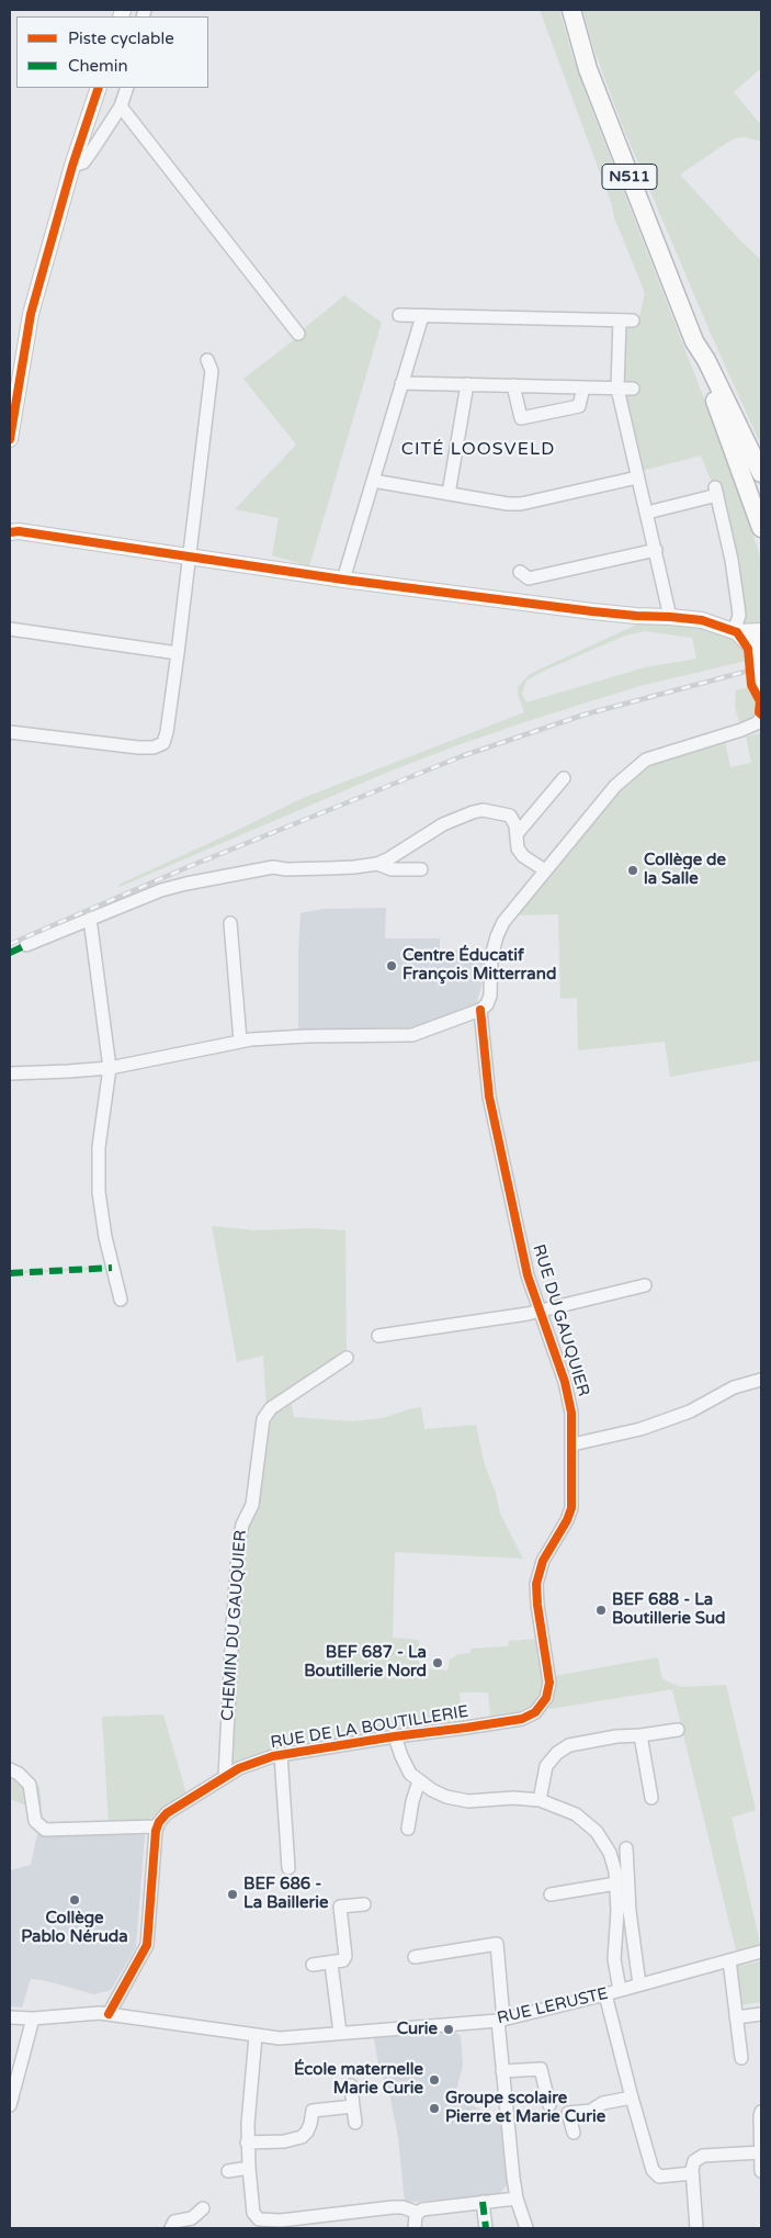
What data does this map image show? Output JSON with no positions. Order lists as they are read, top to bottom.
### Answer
{
  "streets": {
    "highway": ["N511"],
    "street": [
      "RUE DU GAUQUIER",
      "CHEMIN DU GAUQUIER",
      "RUE DE LA BOUTILLERIE",
      "RUE LERUSTE"
    ]
  },
  "crossings": [
    ["RUE DU GAUQUIER", "RUE DE LA BOUTILLERIE"],
    ["CHEMIN DU GAUQUIER", "RUE DE LA BOUTILLERIE"]
  ],
  "districts": ["CITÉ LOOSVELD"],
  "places": [
    "Collège de la Salle",
    "Centre Éducatif François Mitterrand",
    "BEF 688 - La Boutillerie Sud",
    "BEF 687 - La Boutillerie Nord",
    "BEF 686 - La Baillerie",
    "Collège Pablo Néruda",
    "Curie",
    "École maternelle Marie Curie",
    "Groupe scolaire Pierre et Marie Curie"
  ],
  "legend": ["Piste cyclable", "Chemin"]
}
